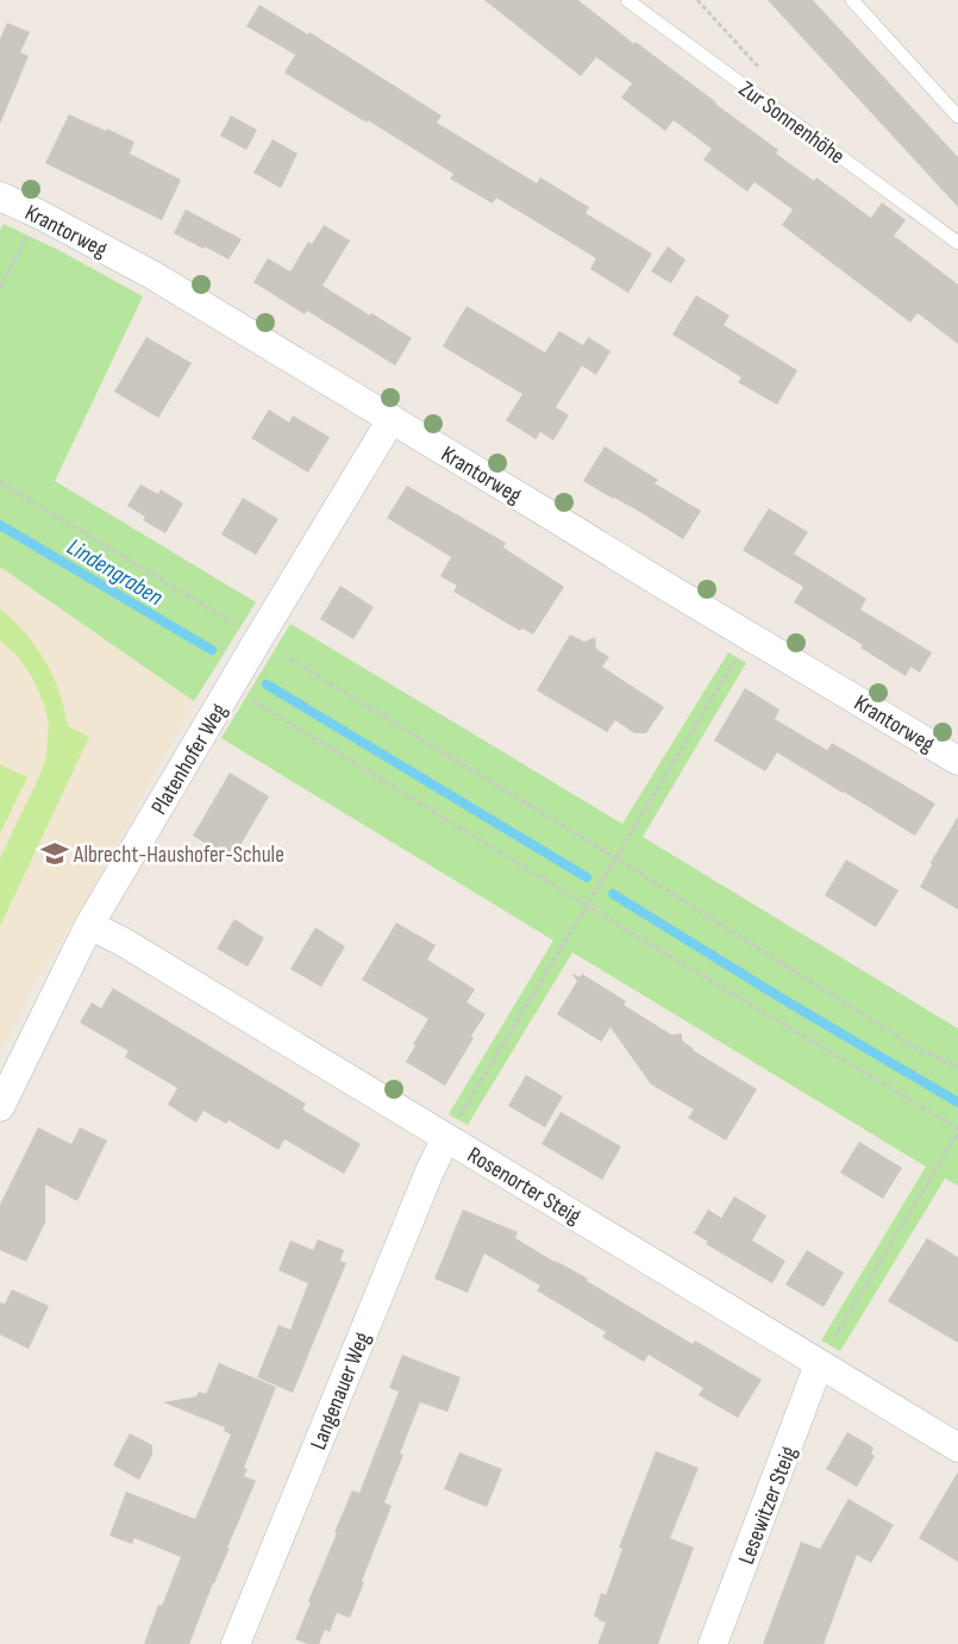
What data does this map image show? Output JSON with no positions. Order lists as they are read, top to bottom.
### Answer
{
  "streets": {
    "street": [
      "Krantorweg",
      "Platenhofer Weg",
      "Rosenorter Steig",
      "Langenauer Weg",
      "Lesewitzer Steig"
    ],
    "lane": ["Zur Sonnenhöhe"]
  },
  "crossings": [
    ["Krantorweg", "Platenhofer Weg"],
    ["Platenhofer Weg", "Rosenorter Steig"],
    ["Rosenorter Steig", "Langenauer Weg"],
    ["Rosenorter Steig", "Lesewitzer Steig"]
  ],
  "water": ["Lindengraben"],
  "places": {
    "school or university": ["Albrecht-Haushofer-Schule"]
  }
}
